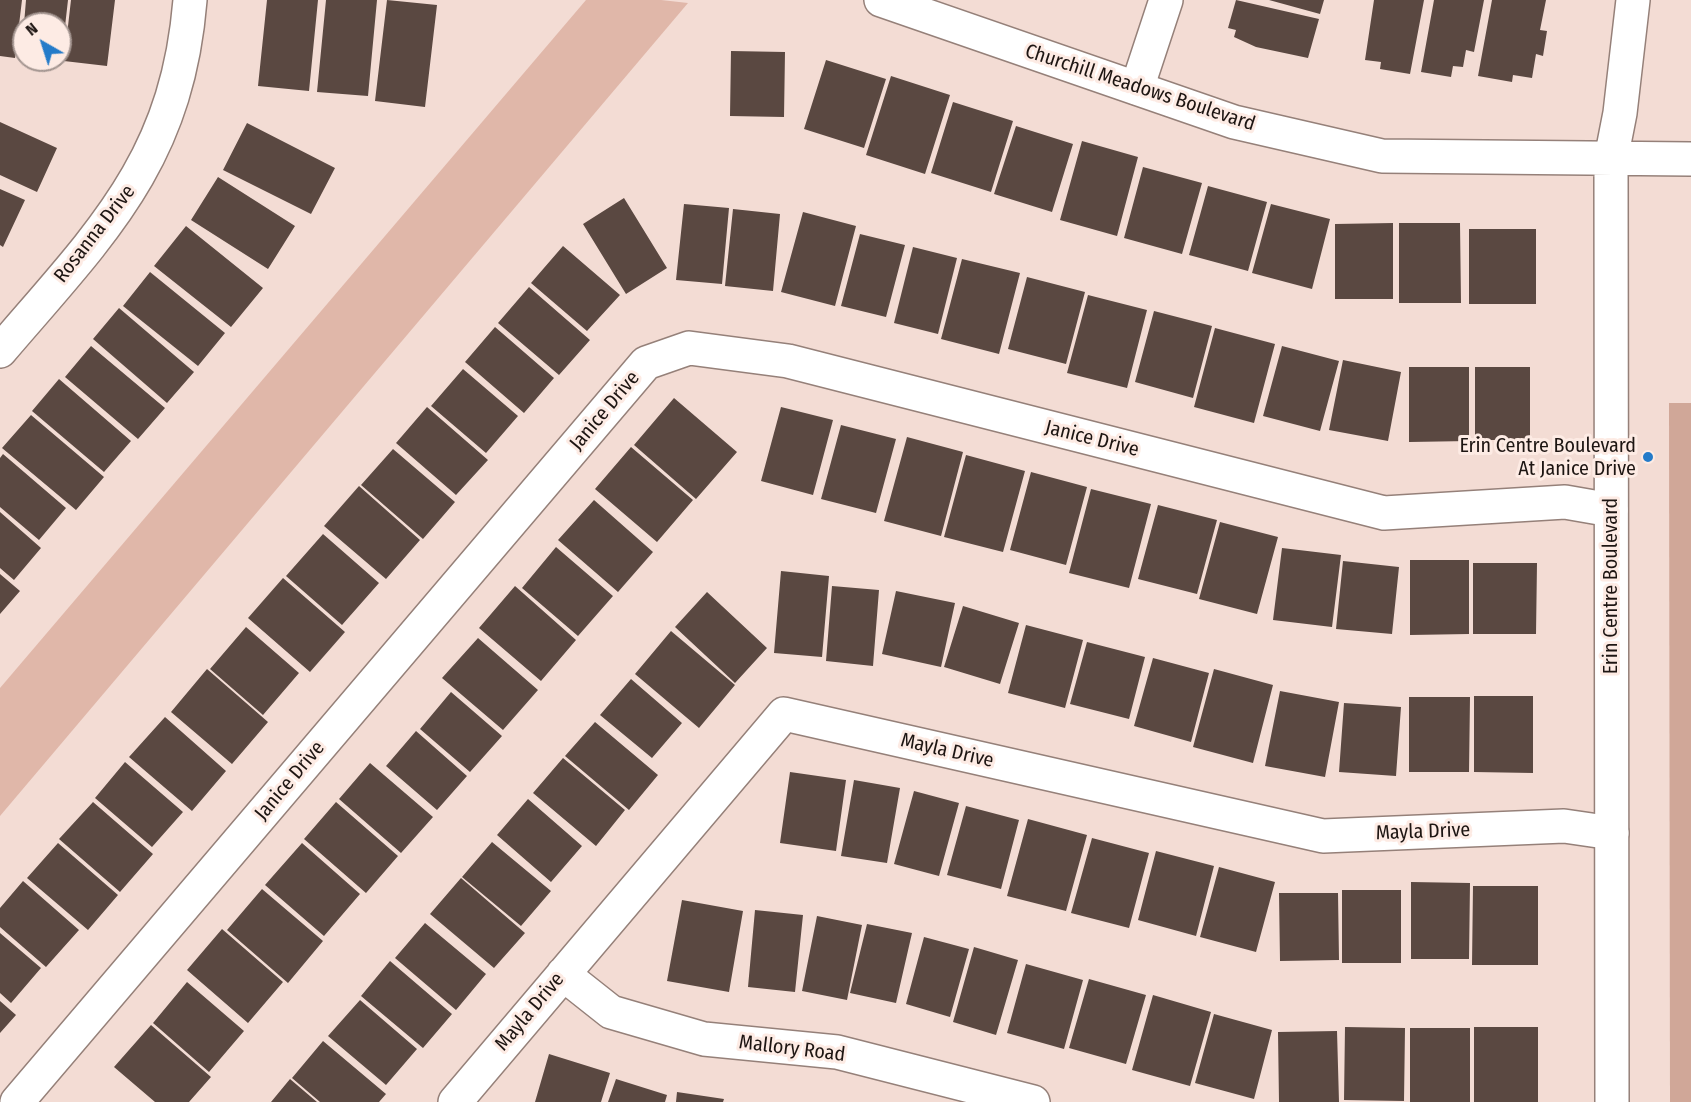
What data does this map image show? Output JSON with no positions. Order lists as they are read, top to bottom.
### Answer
{
  "streets": {
    "street": [
      "Churchill Meadows Boulevard",
      "Rosanna Drive",
      "Janice Drive",
      "Erin Centre Boulevard",
      "Mayla Drive",
      "Mallory Road"
    ]
  },
  "crossings": [
    ["Churchill Meadows Boulevard", "Erin Centre Boulevard"],
    ["Janice Drive", "Erin Centre Boulevard"],
    ["Erin Centre Boulevard", "Mayla Drive"],
    ["Mayla Drive", "Mallory Road"]
  ],
  "places": ["Erin Centre Boulevard At Janice Drive"],
  "north": "top left"
}
